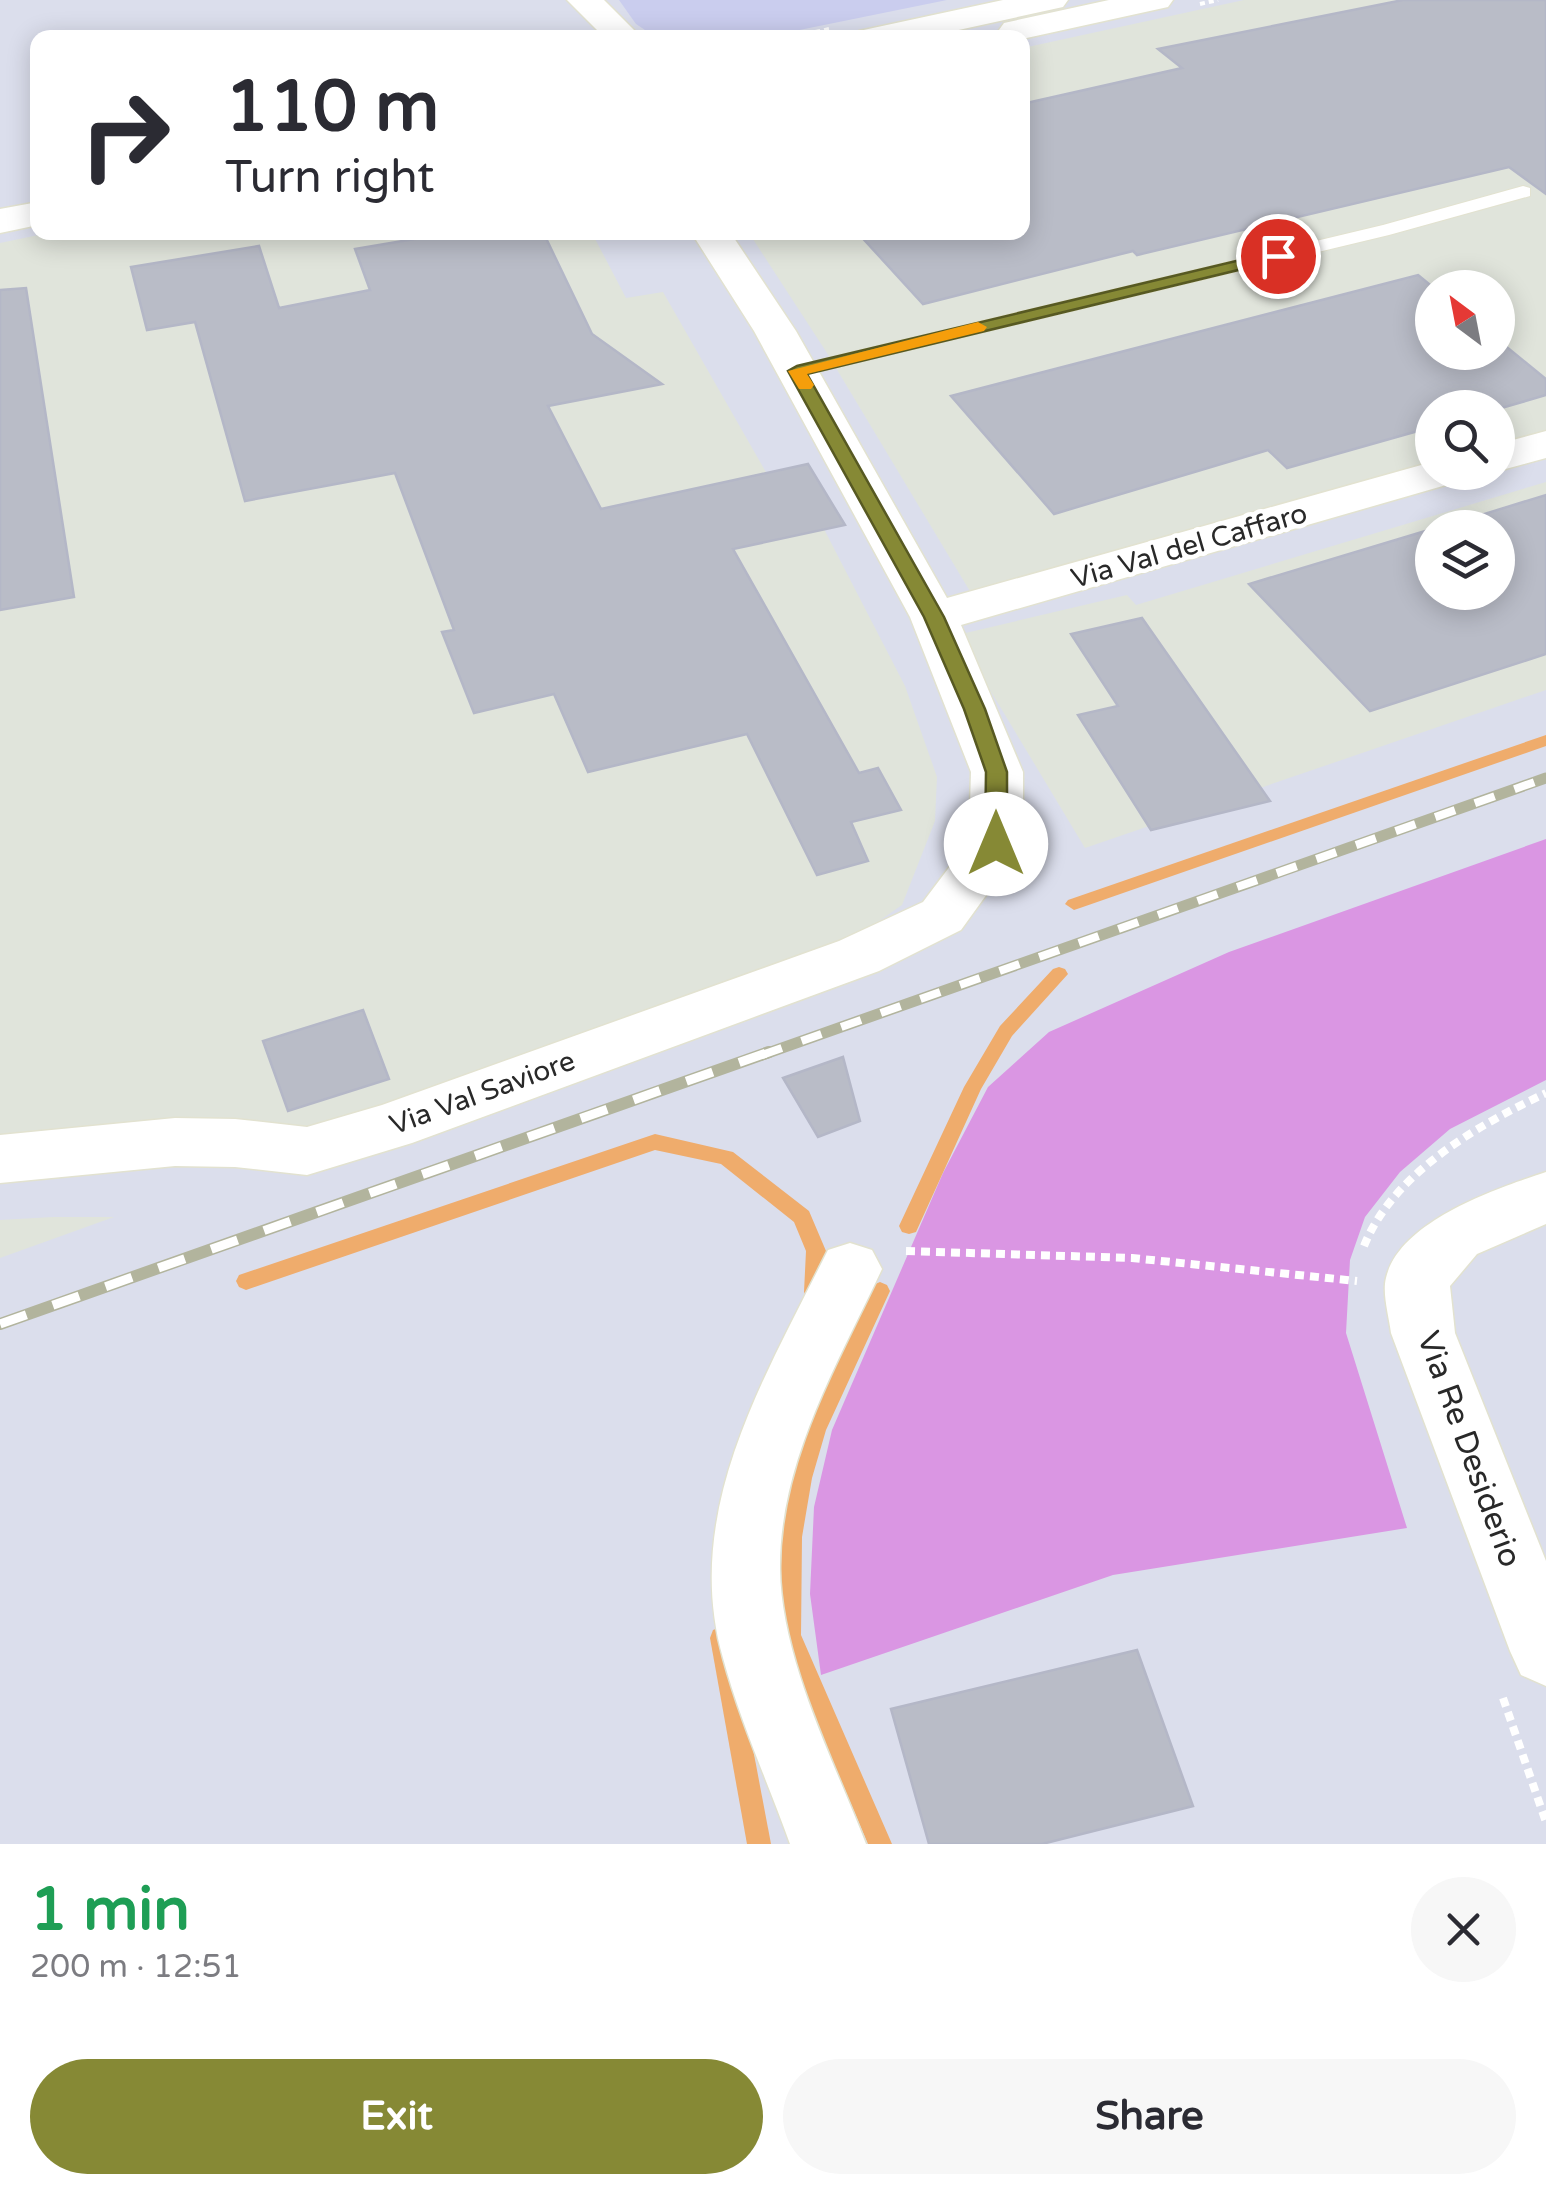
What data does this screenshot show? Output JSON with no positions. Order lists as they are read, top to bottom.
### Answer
{
  "streets": {
    "street": ["Via Val del Caffaro", "Via Val Saviore", "Via Re Desiderio"]
  },
  "crossings": [
    ["Via Val del Caffaro", "Via Val Saviore"]
  ],
  "north": "top left",
  "page": {
    "turn": ["110 m", "Turn right"],
    "heading": ["1 min", "200 m · 12:51"],
    "buttons": ["Exit", "Share"]
  }
}
